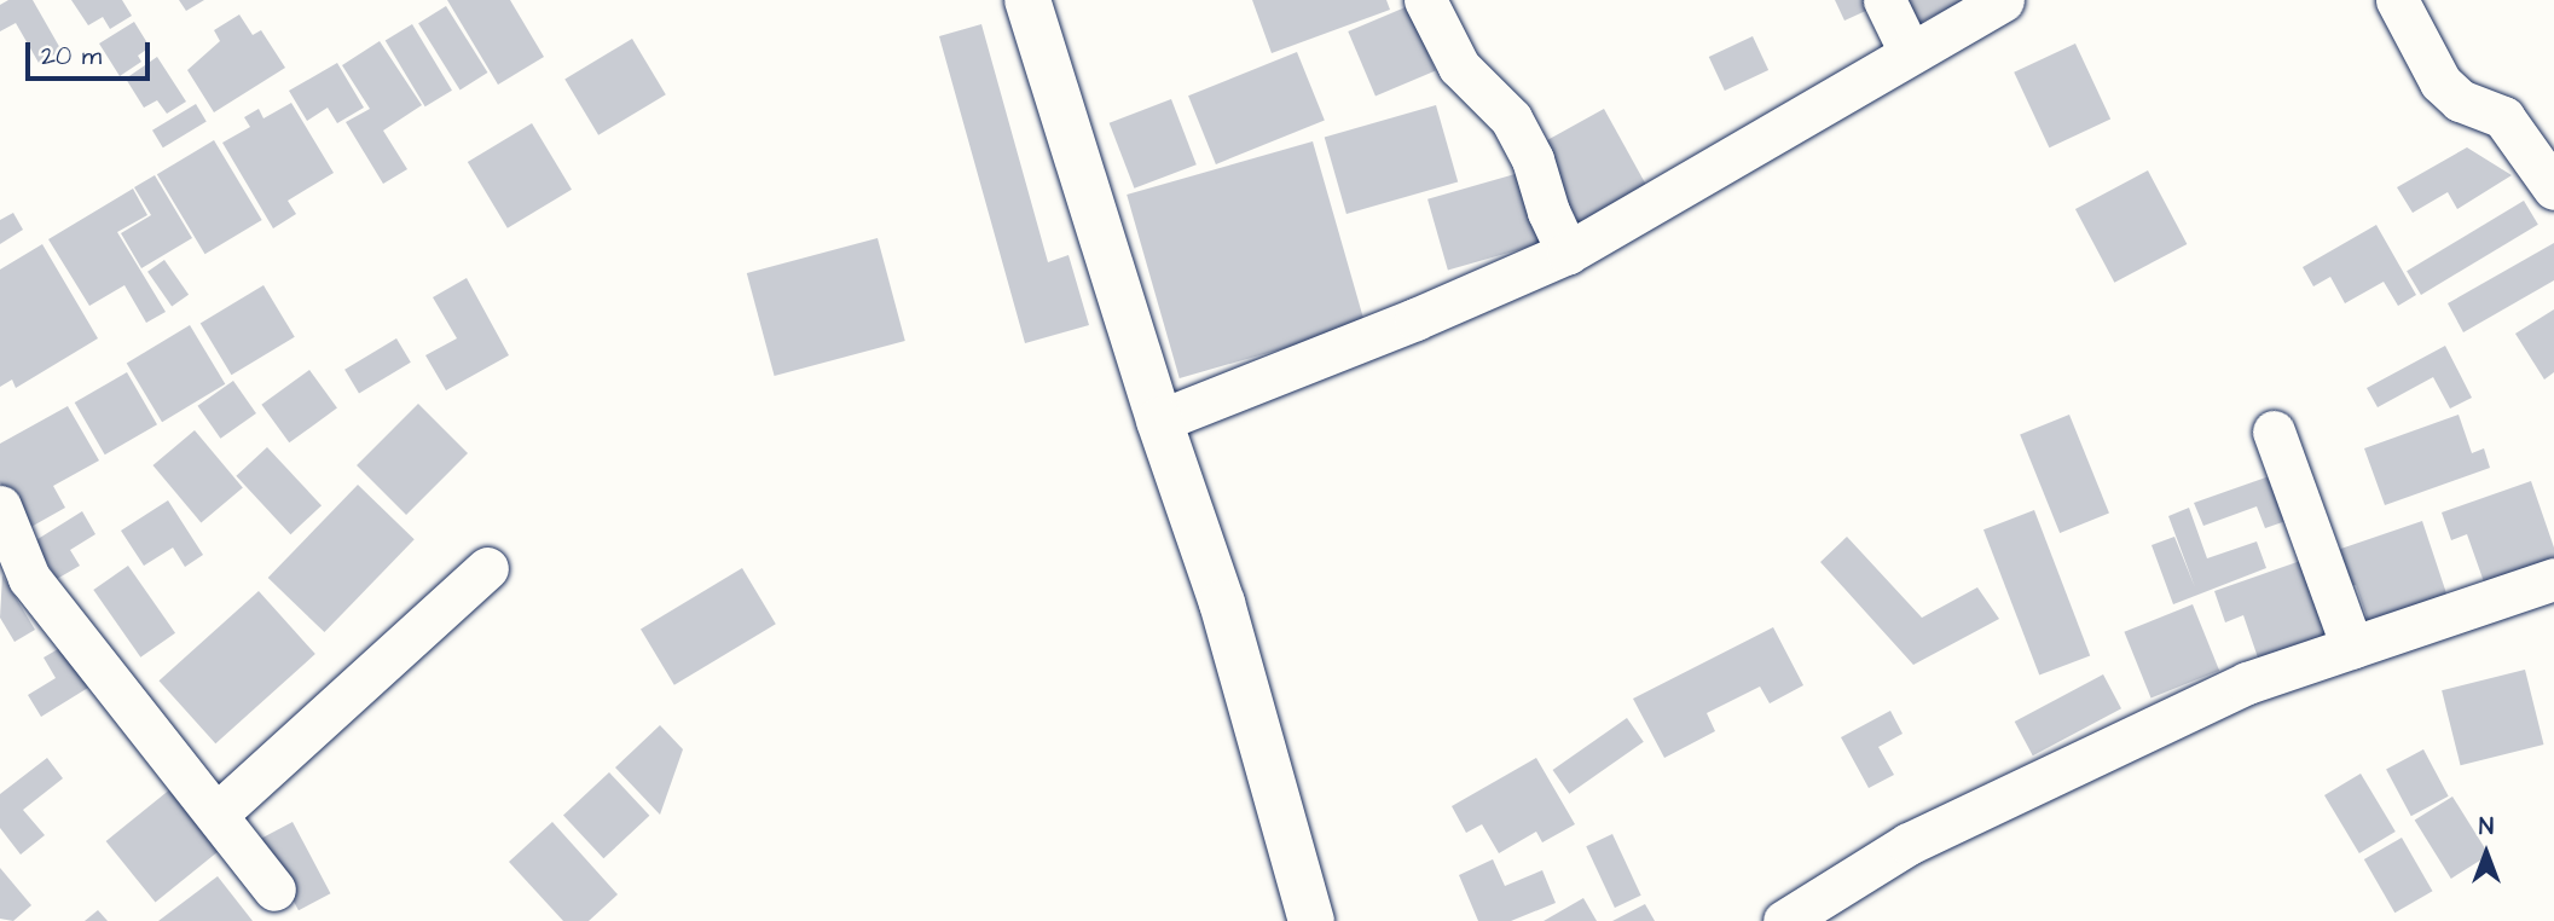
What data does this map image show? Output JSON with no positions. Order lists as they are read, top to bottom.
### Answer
{
  "scale_bar": "20 m",
  "north": "top"
}
